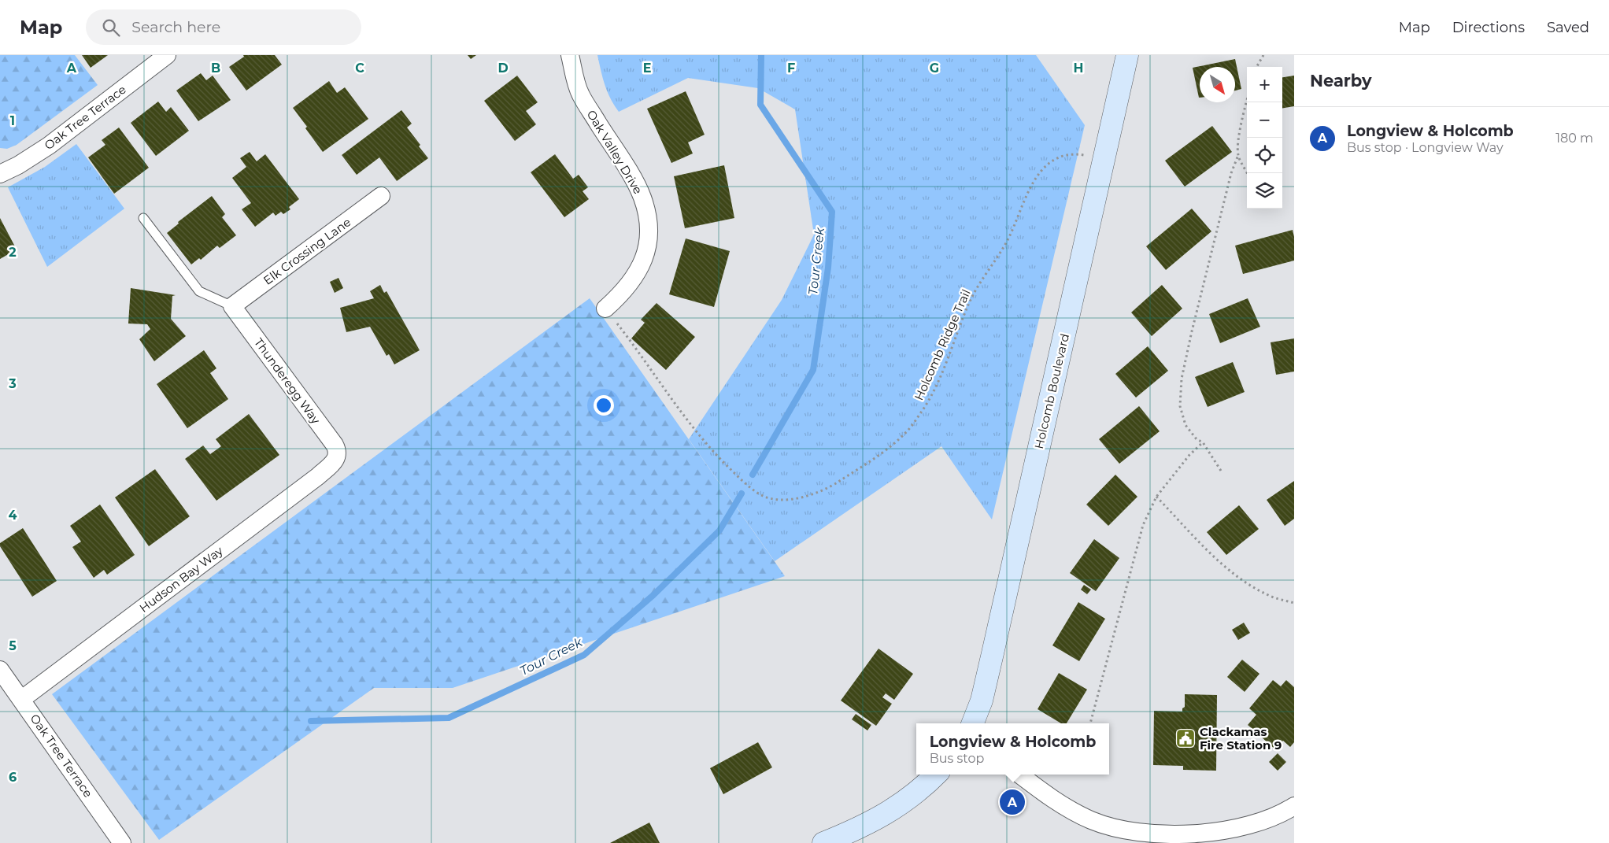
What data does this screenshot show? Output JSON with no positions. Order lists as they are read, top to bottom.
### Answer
{
  "streets": {
    "street": [
      "Oak Tree Terrace",
      "Oak Valley Drive",
      "Elk Crossing Lane",
      "Thunderegg Way",
      "Holcomb Boulevard",
      "Hudson Bay Way"
    ],
    "path": ["Holcomb Ridge Trail"]
  },
  "crossings": [
    ["Oak Tree Terrace", "Hudson Bay Way"],
    ["Oak Valley Drive", "Holcomb Ridge Trail"],
    ["Elk Crossing Lane", "Thunderegg Way"],
    ["Holcomb Ridge Trail", "Holcomb Boulevard"],
    ["Thunderegg Way", "Hudson Bay Way"]
  ],
  "water": ["Tour Creek"],
  "places": {
    "public building": ["Clackamas Fire Station 9"]
  },
  "north": "bottom right",
  "page": {
    "header": "Map",
    "search": "Search here",
    "nav": ["Map", "Directions", "Saved"],
    "heading": "Nearby",
    "map_buttons": ["+", "−"],
    "list": [
      {
        "mark": "A",
        "name": "Longview & Holcomb",
        "note": "Bus stop · Longview Way",
        "value": "180 m"
      }
    ],
    "popup": ["Longview & Holcomb", "Bus stop"],
    "pins": "A"
  },
  "grid": {
    "columns": [
      "A",
      "B",
      "C",
      "D",
      "E",
      "F",
      "G",
      "H"
    ],
    "rows": [
      "1",
      "2",
      "3",
      "4",
      "5",
      "6"
    ]
  }
}
